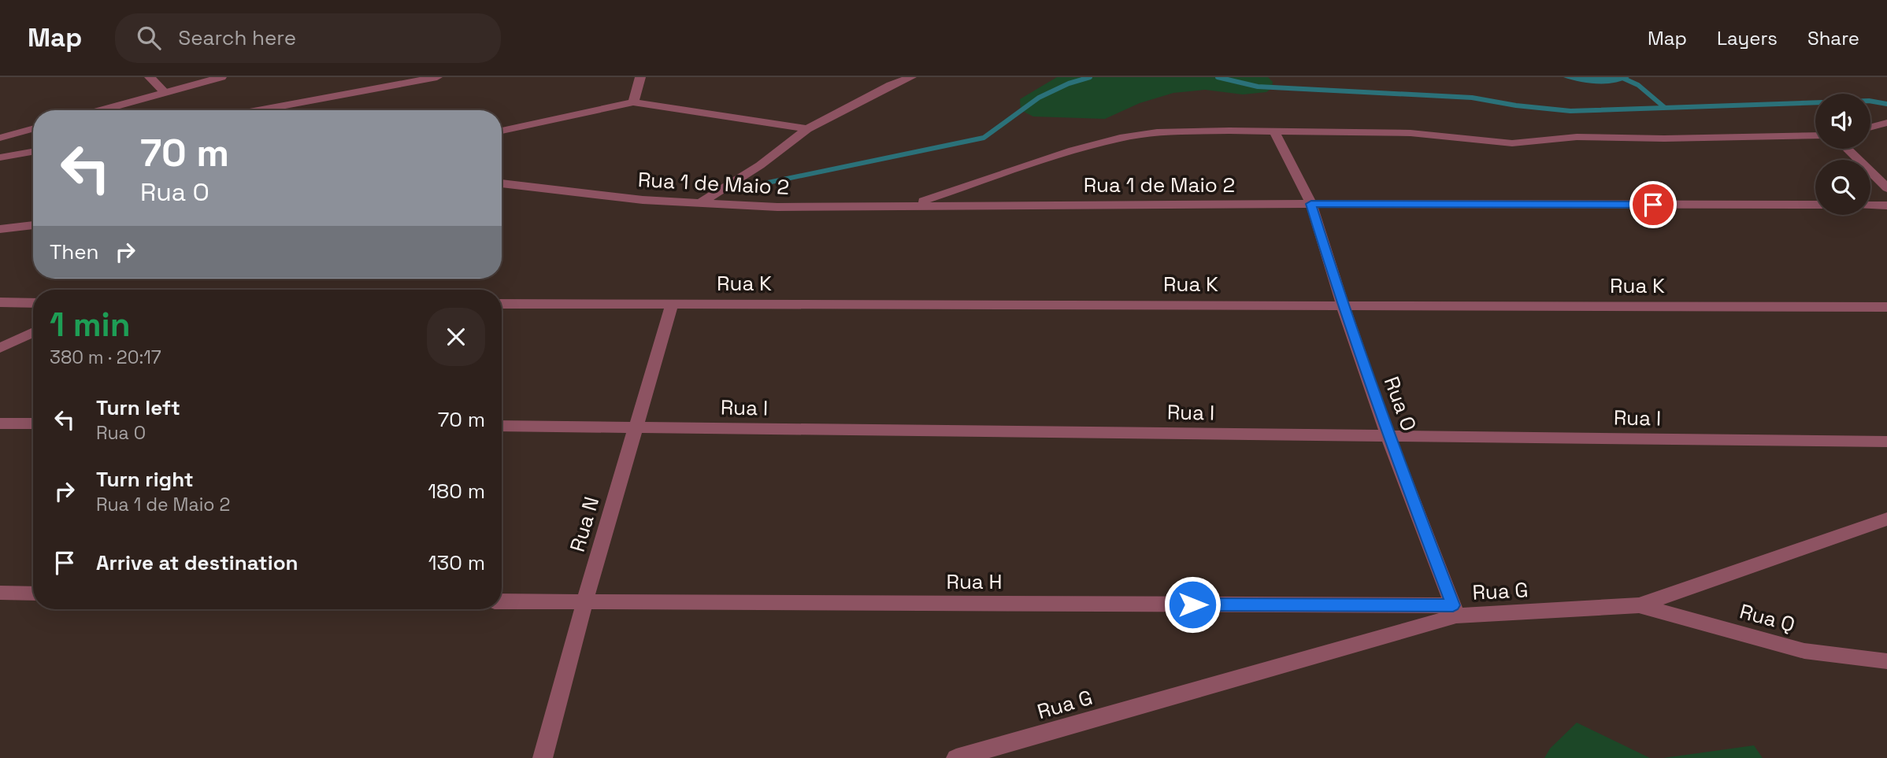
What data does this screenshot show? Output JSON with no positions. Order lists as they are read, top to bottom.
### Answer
{
  "streets": {
    "street": [
      "Rua 1 de Maio 2",
      "Rua K",
      "Rua O",
      "Rua I",
      "Rua N",
      "Rua H",
      "Rua G",
      "Rua Q"
    ]
  },
  "crossings": [
    ["Rua 1 de Maio 2", "Rua O"],
    ["Rua K", "Rua O"],
    ["Rua K", "Rua N"],
    ["Rua O", "Rua I"],
    ["Rua O", "Rua H"],
    ["Rua O", "Rua G"],
    ["Rua I", "Rua N"],
    ["Rua N", "Rua H"],
    ["Rua H", "Rua G"],
    ["Rua G", "Rua Q"]
  ],
  "page": {
    "header": "Map",
    "search": "Search here",
    "nav": ["Map", "Layers", "Share"],
    "turn": ["70 m", "Rua O"],
    "then": "Then",
    "heading": ["1 min", "380 m · 20:17"],
    "list": [
      {
        "name": "Turn left",
        "note": "Rua O",
        "value": "70 m"
      },
      {
        "name": "Turn right",
        "note": "Rua 1 de Maio 2",
        "value": "180 m"
      },
      {
        "name": "Arrive at destination",
        "value": "130 m"
      }
    ]
  }
}
